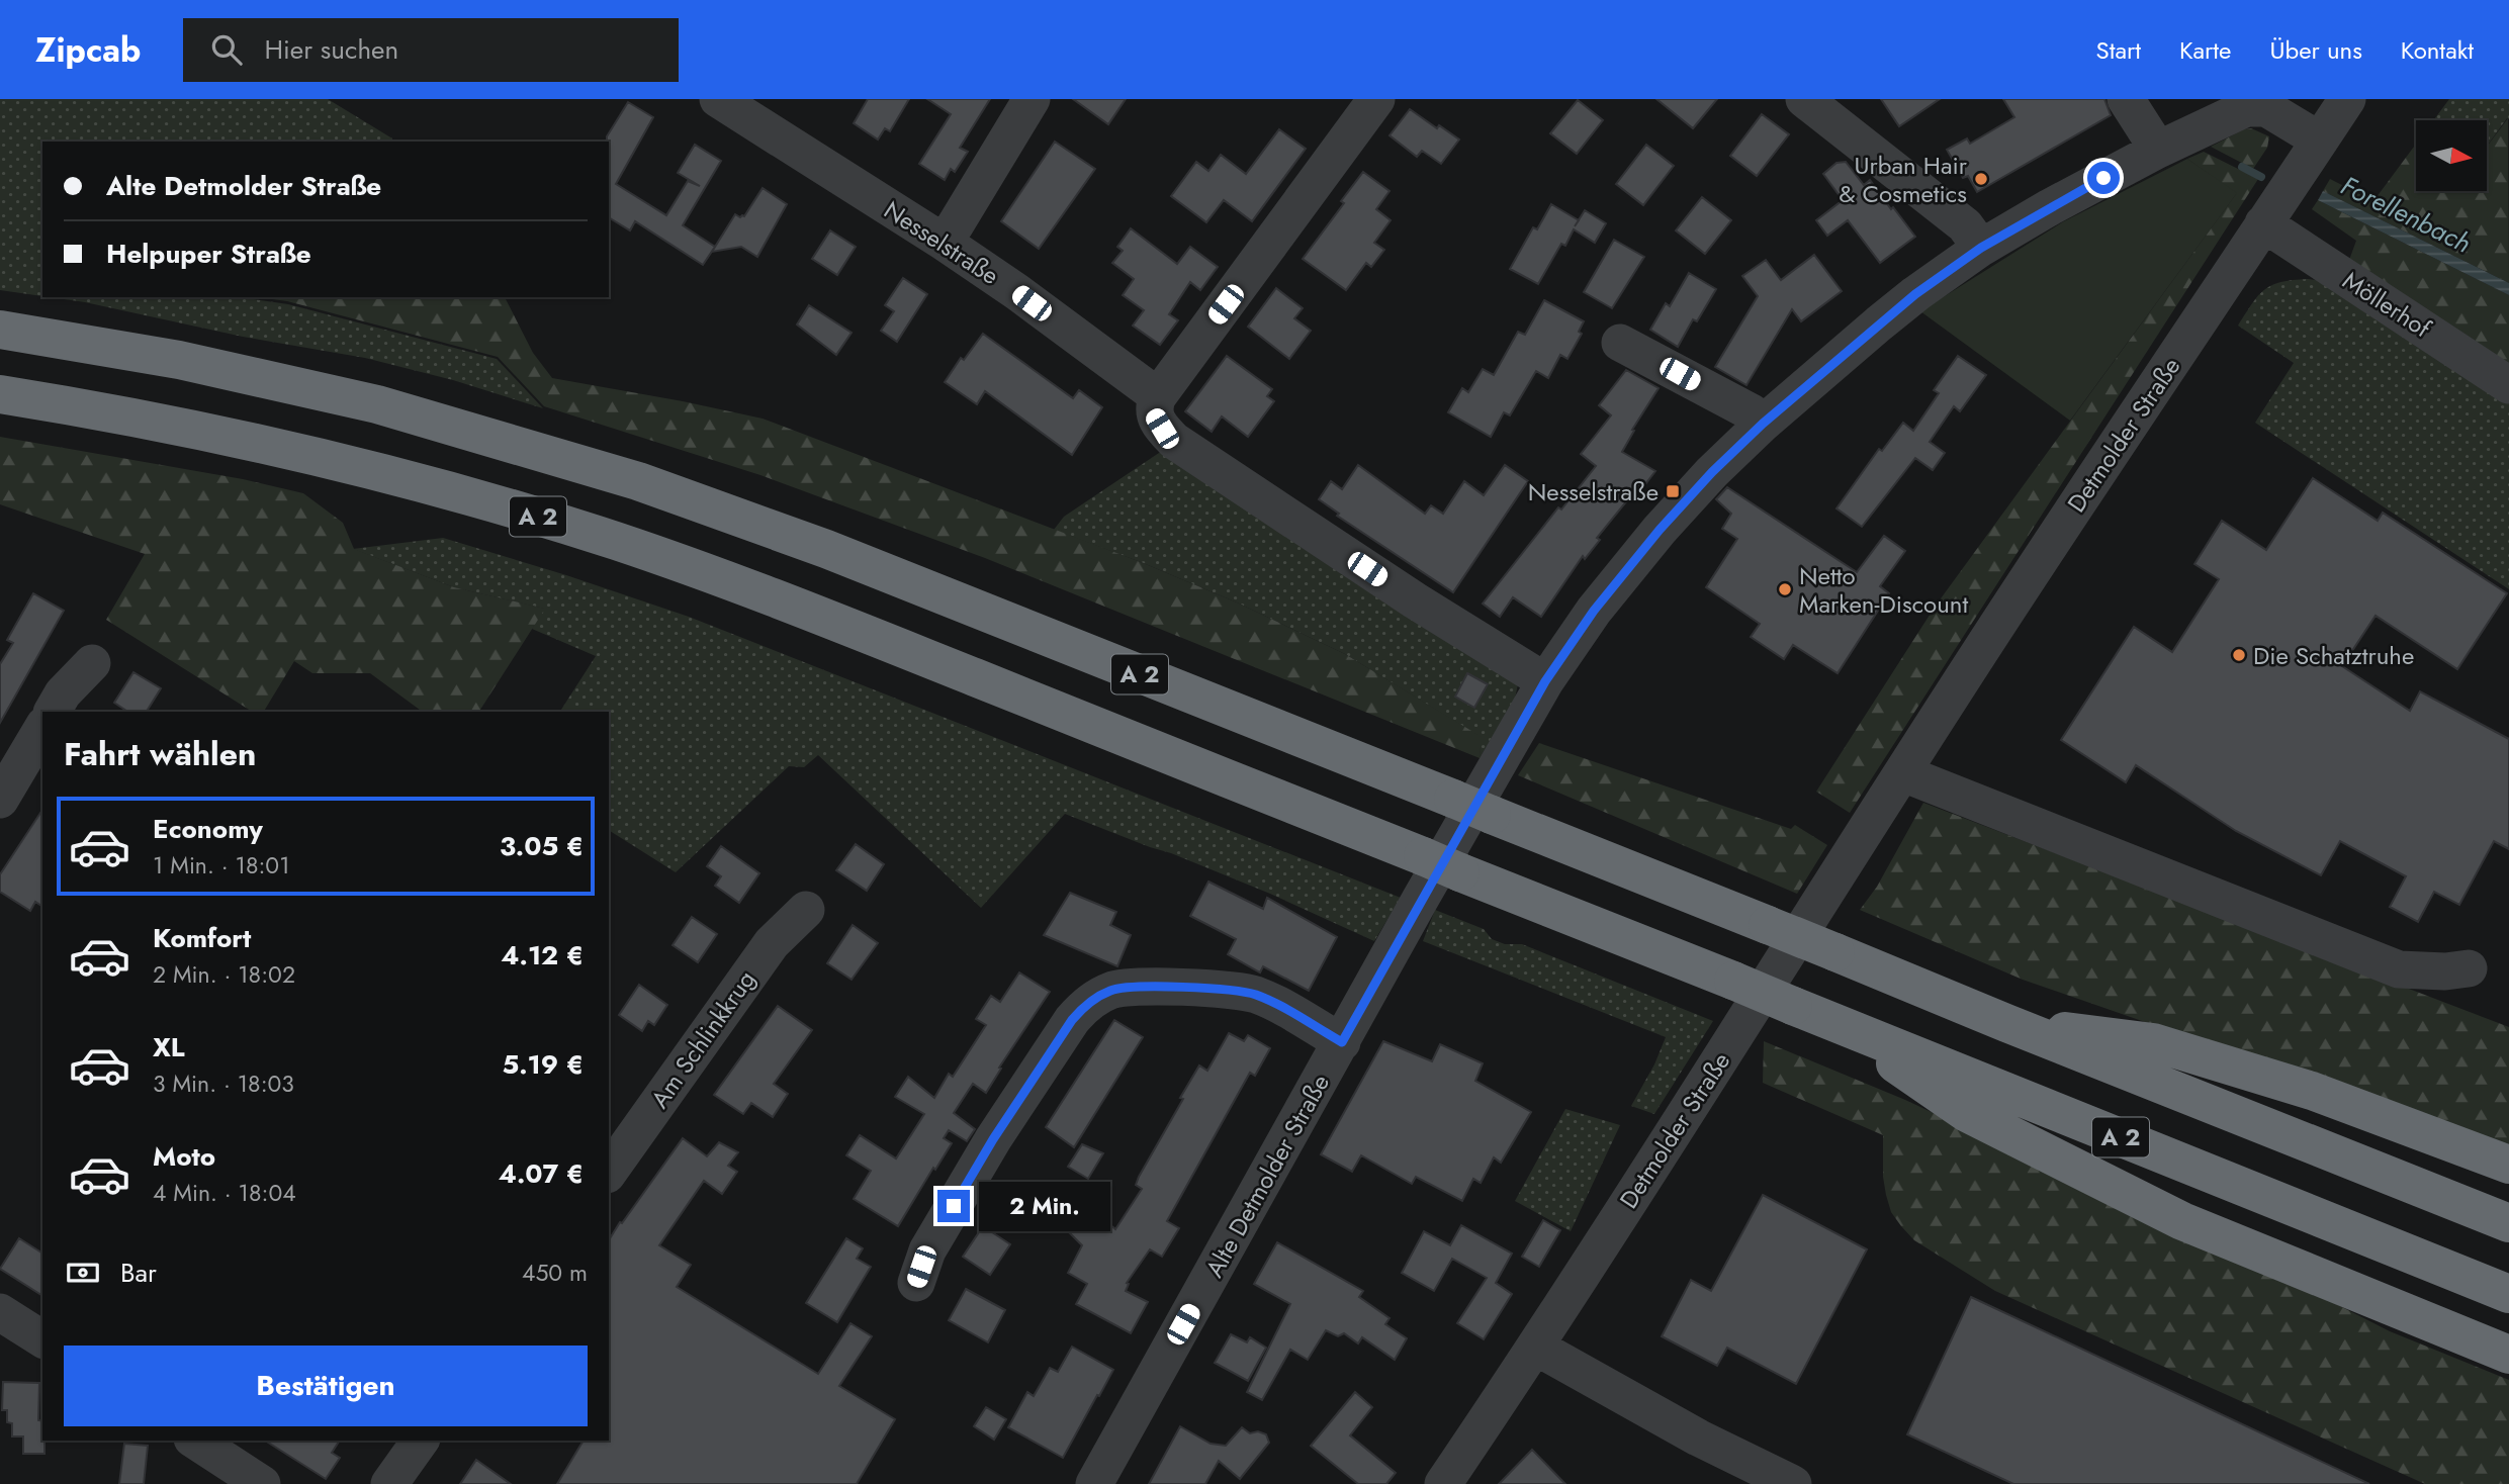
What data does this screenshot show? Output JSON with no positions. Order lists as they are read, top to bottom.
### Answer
{
  "streets": {
    "highway": ["A 2"],
    "street": [
      "Nesselstraße",
      "Möllerhof",
      "Detmolder Straße",
      "Am Schlinkkrug",
      "Alte Detmolder Straße"
    ]
  },
  "crossings": [
    ["Möllerhof", "Detmolder Straße"],
    ["Detmolder Straße", "Alte Detmolder Straße"]
  ],
  "water": ["Forellenbach"],
  "places": {
    "other": ["Urban Hair & Cosmetics", "Netto Marken-Discount", "Die Schatztruhe"],
    "transit": ["Nesselstraße"]
  },
  "north": "right",
  "page": {
    "header": "Zipcab",
    "search": "Hier suchen",
    "nav": [
      "Start",
      "Karte",
      "Über uns",
      "Kontakt"
    ],
    "banner": ["Alte Detmolder Straße", "Helpuper Straße"],
    "heading": "Fahrt wählen",
    "list": [
      {
        "name": "Economy",
        "note": "1 Min. · 18:01",
        "value": "3.05 €"
      },
      {
        "name": "Komfort",
        "note": "2 Min. · 18:02",
        "value": "4.12 €"
      },
      {
        "name": "XL",
        "note": "3 Min. · 18:03",
        "value": "5.19 €"
      },
      {
        "name": "Moto",
        "note": "4 Min. · 18:04",
        "value": "4.07 €"
      }
    ],
    "bubble": "2 Min.",
    "pay": ["Bar", "450 m"],
    "buttons": "Bestätigen"
  }
}
